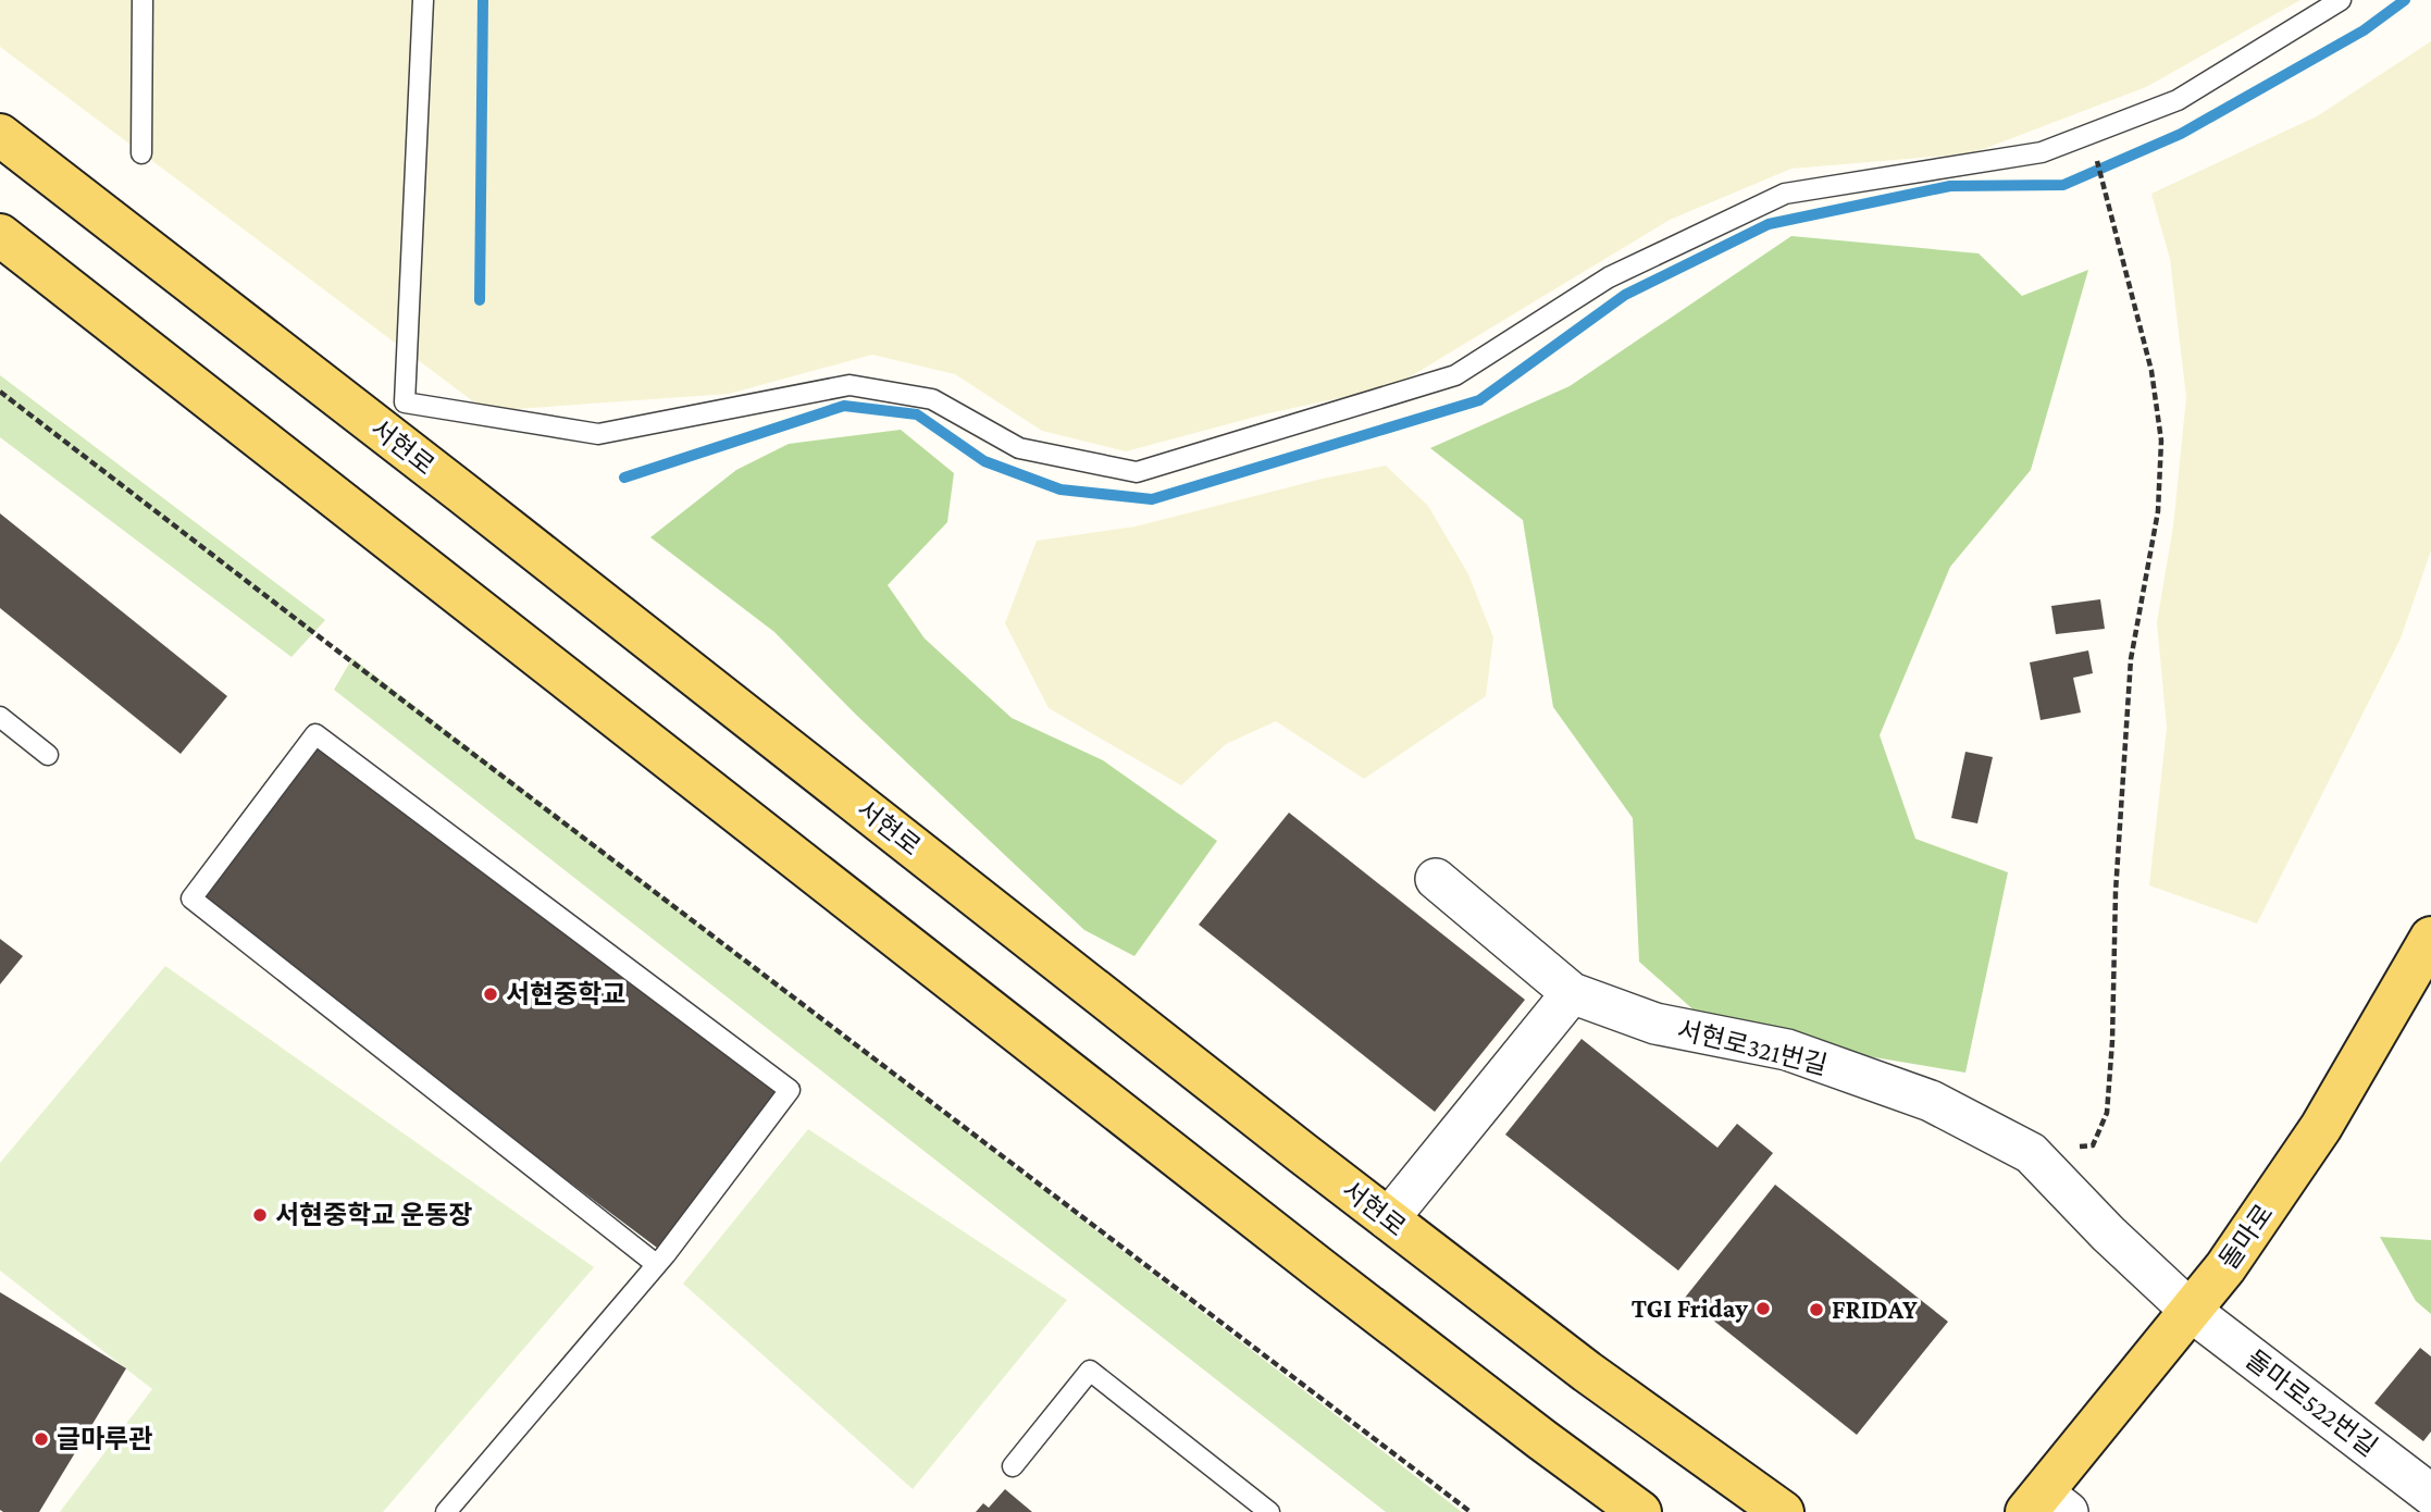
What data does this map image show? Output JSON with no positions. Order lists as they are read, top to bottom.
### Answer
{
  "streets": {
    "main road": ["서현로", "돌마로"],
    "street": ["서현로321번길", "돌마로522번길"]
  },
  "crossings": [
    ["서현로321번길", "돌마로"],
    ["서현로321번길", "돌마로522번길"],
    ["돌마로", "돌마로522번길"]
  ],
  "places": [
    "서현중학교",
    "서현중학교 운동장",
    "TGI Friday",
    "FRIDAY",
    "글마루관"
  ]
}
